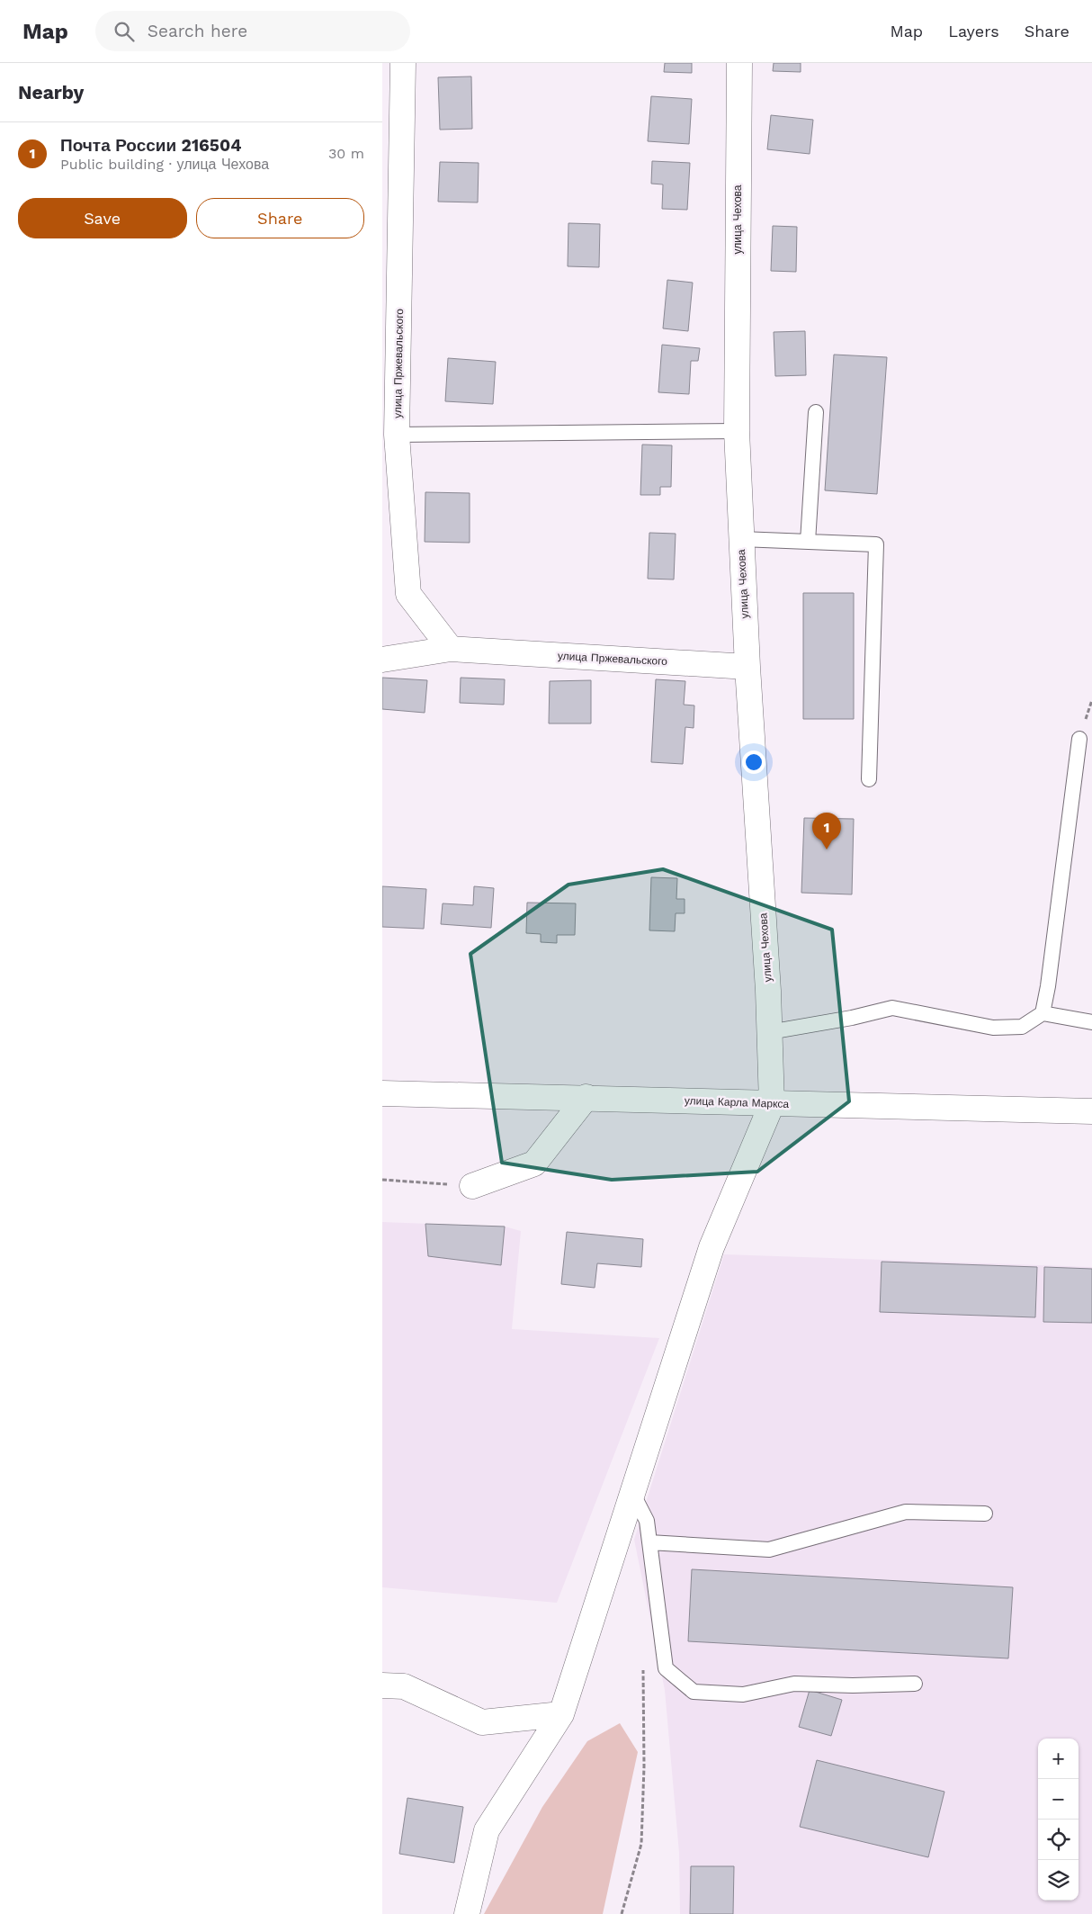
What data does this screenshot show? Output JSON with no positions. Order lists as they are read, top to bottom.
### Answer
{
  "streets": {
    "street": ["улица Чехова", "улица Пржевальского", "улица Карла Маркса"]
  },
  "crossings": [
    ["улица Чехова", "улица Пржевальского"],
    ["улица Чехова", "улица Карла Маркса"]
  ],
  "page": {
    "header": "Map",
    "search": "Search here",
    "nav": ["Map", "Layers", "Share"],
    "heading": "Nearby",
    "list": [
      {
        "mark": "1",
        "name": "Почта России 216504",
        "note": "Public building · улица Чехова",
        "value": "30 m"
      }
    ],
    "buttons": ["Save", "Share"],
    "pins": "1",
    "map_buttons": ["+", "−"]
  }
}
